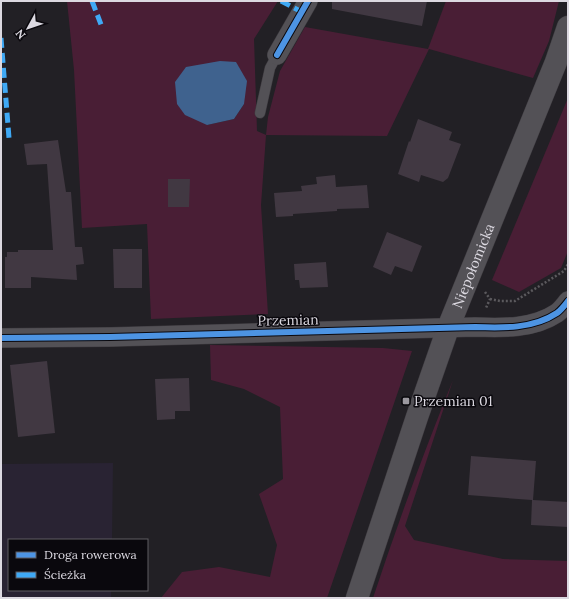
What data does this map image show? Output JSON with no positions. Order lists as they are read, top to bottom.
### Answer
{
  "streets": {
    "main road": ["Niepołomicka"],
    "street": ["Przemian"]
  },
  "crossings": [
    ["Niepołomicka", "Przemian"]
  ],
  "places": {
    "transit": ["Przemian 01"]
  },
  "legend": ["Droga rowerowa", "Ścieżka"],
  "north": "bottom left"
}
